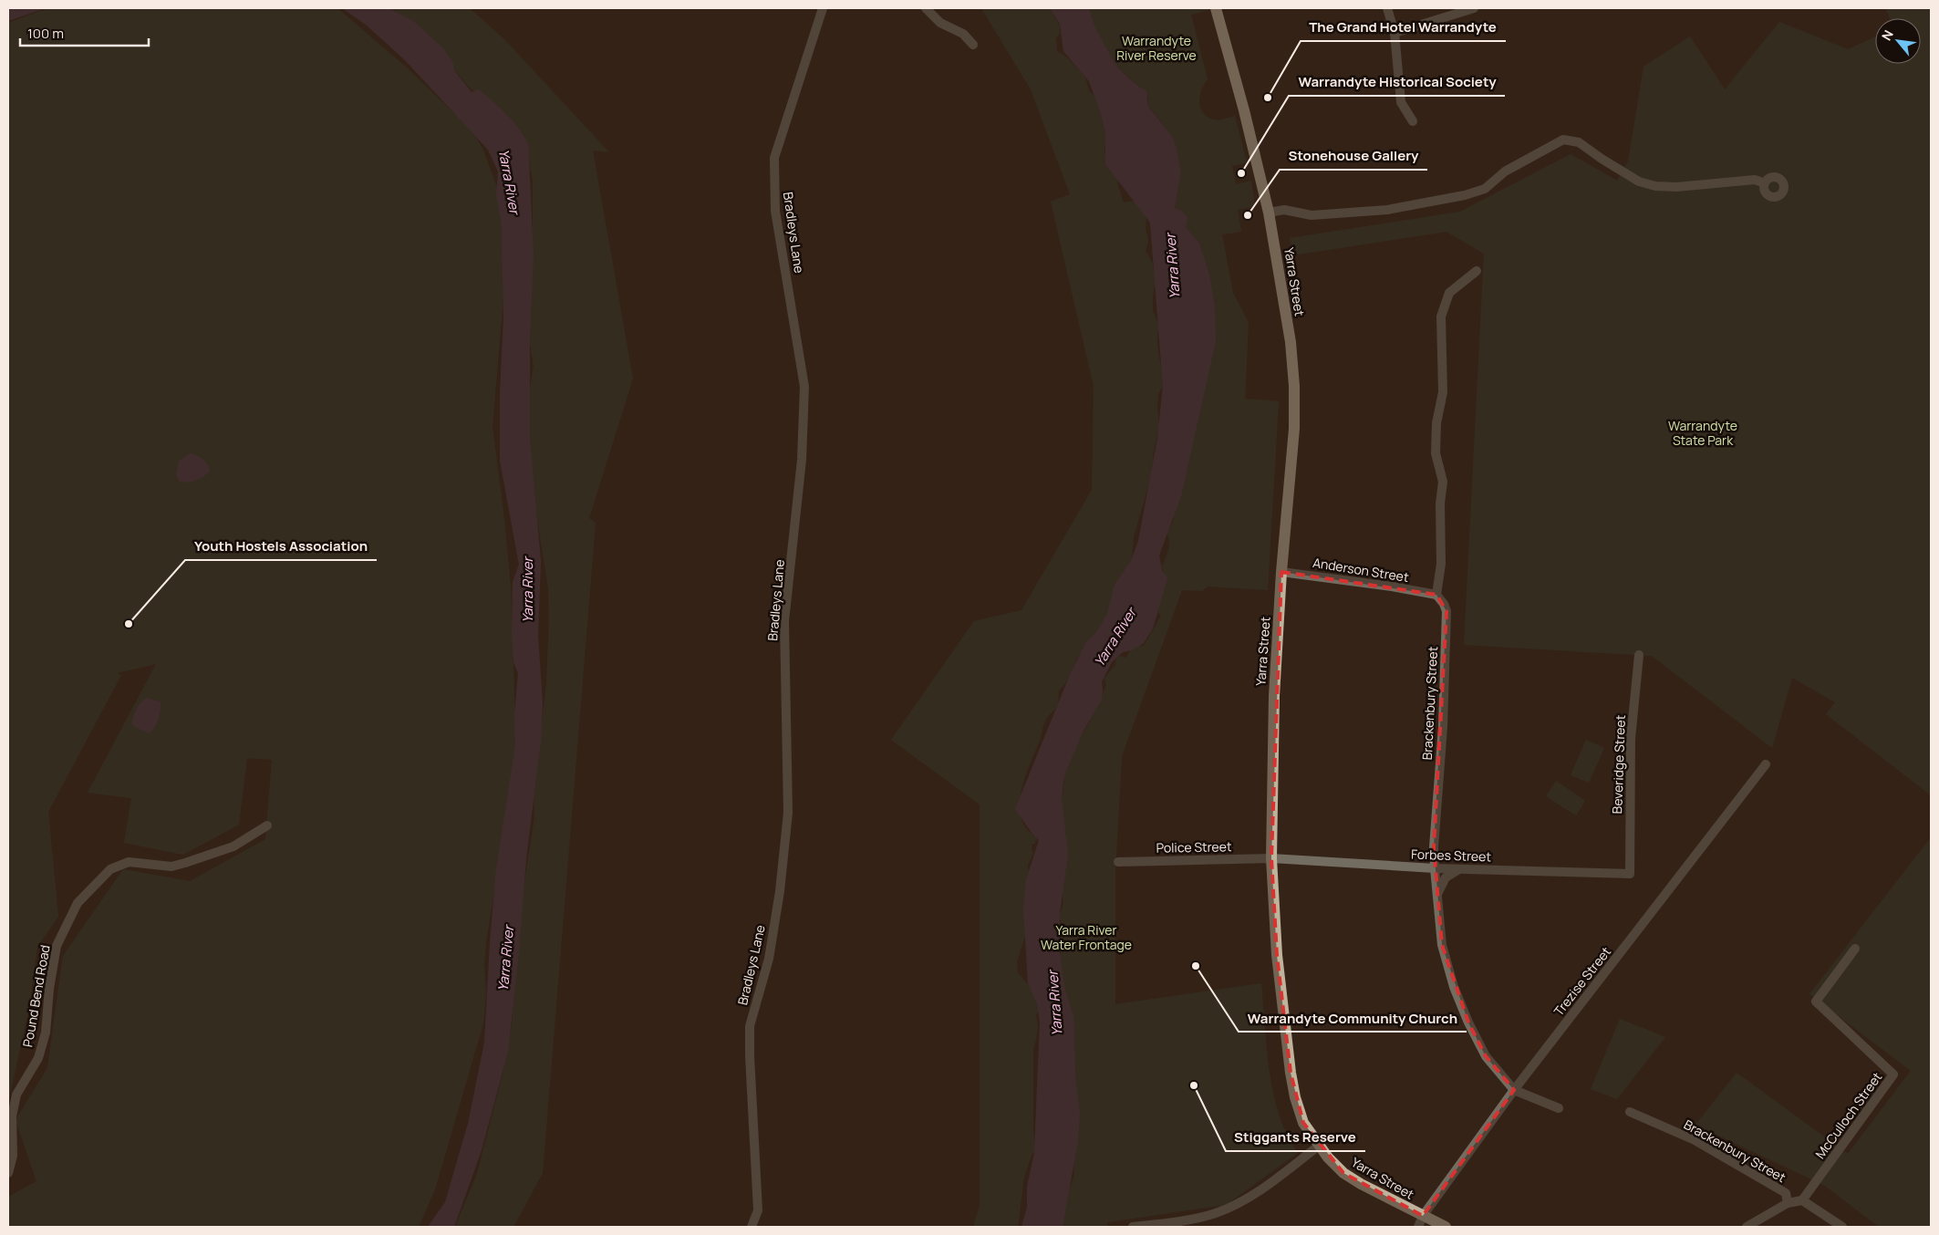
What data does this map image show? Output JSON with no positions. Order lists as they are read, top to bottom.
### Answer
{
  "streets": {
    "main road": ["Yarra Street"],
    "street": [
      "Bradleys Lane",
      "Anderson Street",
      "Brackenbury Street",
      "Beveridge Street",
      "Police Street",
      "Forbes Street",
      "Trezise Street",
      "Pound Bend Road",
      "McCulloch Street"
    ]
  },
  "crossings": [
    ["Yarra Street", "Anderson Street"],
    ["Yarra Street", "Police Street"],
    ["Yarra Street", "Forbes Street"],
    ["Yarra Street", "Trezise Street"],
    ["Anderson Street", "Brackenbury Street"],
    ["Brackenbury Street", "Forbes Street"],
    ["Brackenbury Street", "Trezise Street"],
    ["Beveridge Street", "Forbes Street"],
    ["Police Street", "Forbes Street"]
  ],
  "water": ["Yarra River"],
  "parks": ["Warrandyte River Reserve", "Warrandyte State Park", "Yarra River Water Frontage"],
  "places": [
    "The Grand Hotel Warrandyte",
    "Warrandyte Historical Society",
    "Stonehouse Gallery",
    "Youth Hostels Association",
    "Warrandyte Community Church",
    "Stiggants Reserve"
  ],
  "scale_bar": "100 m",
  "north": "top left"
}
